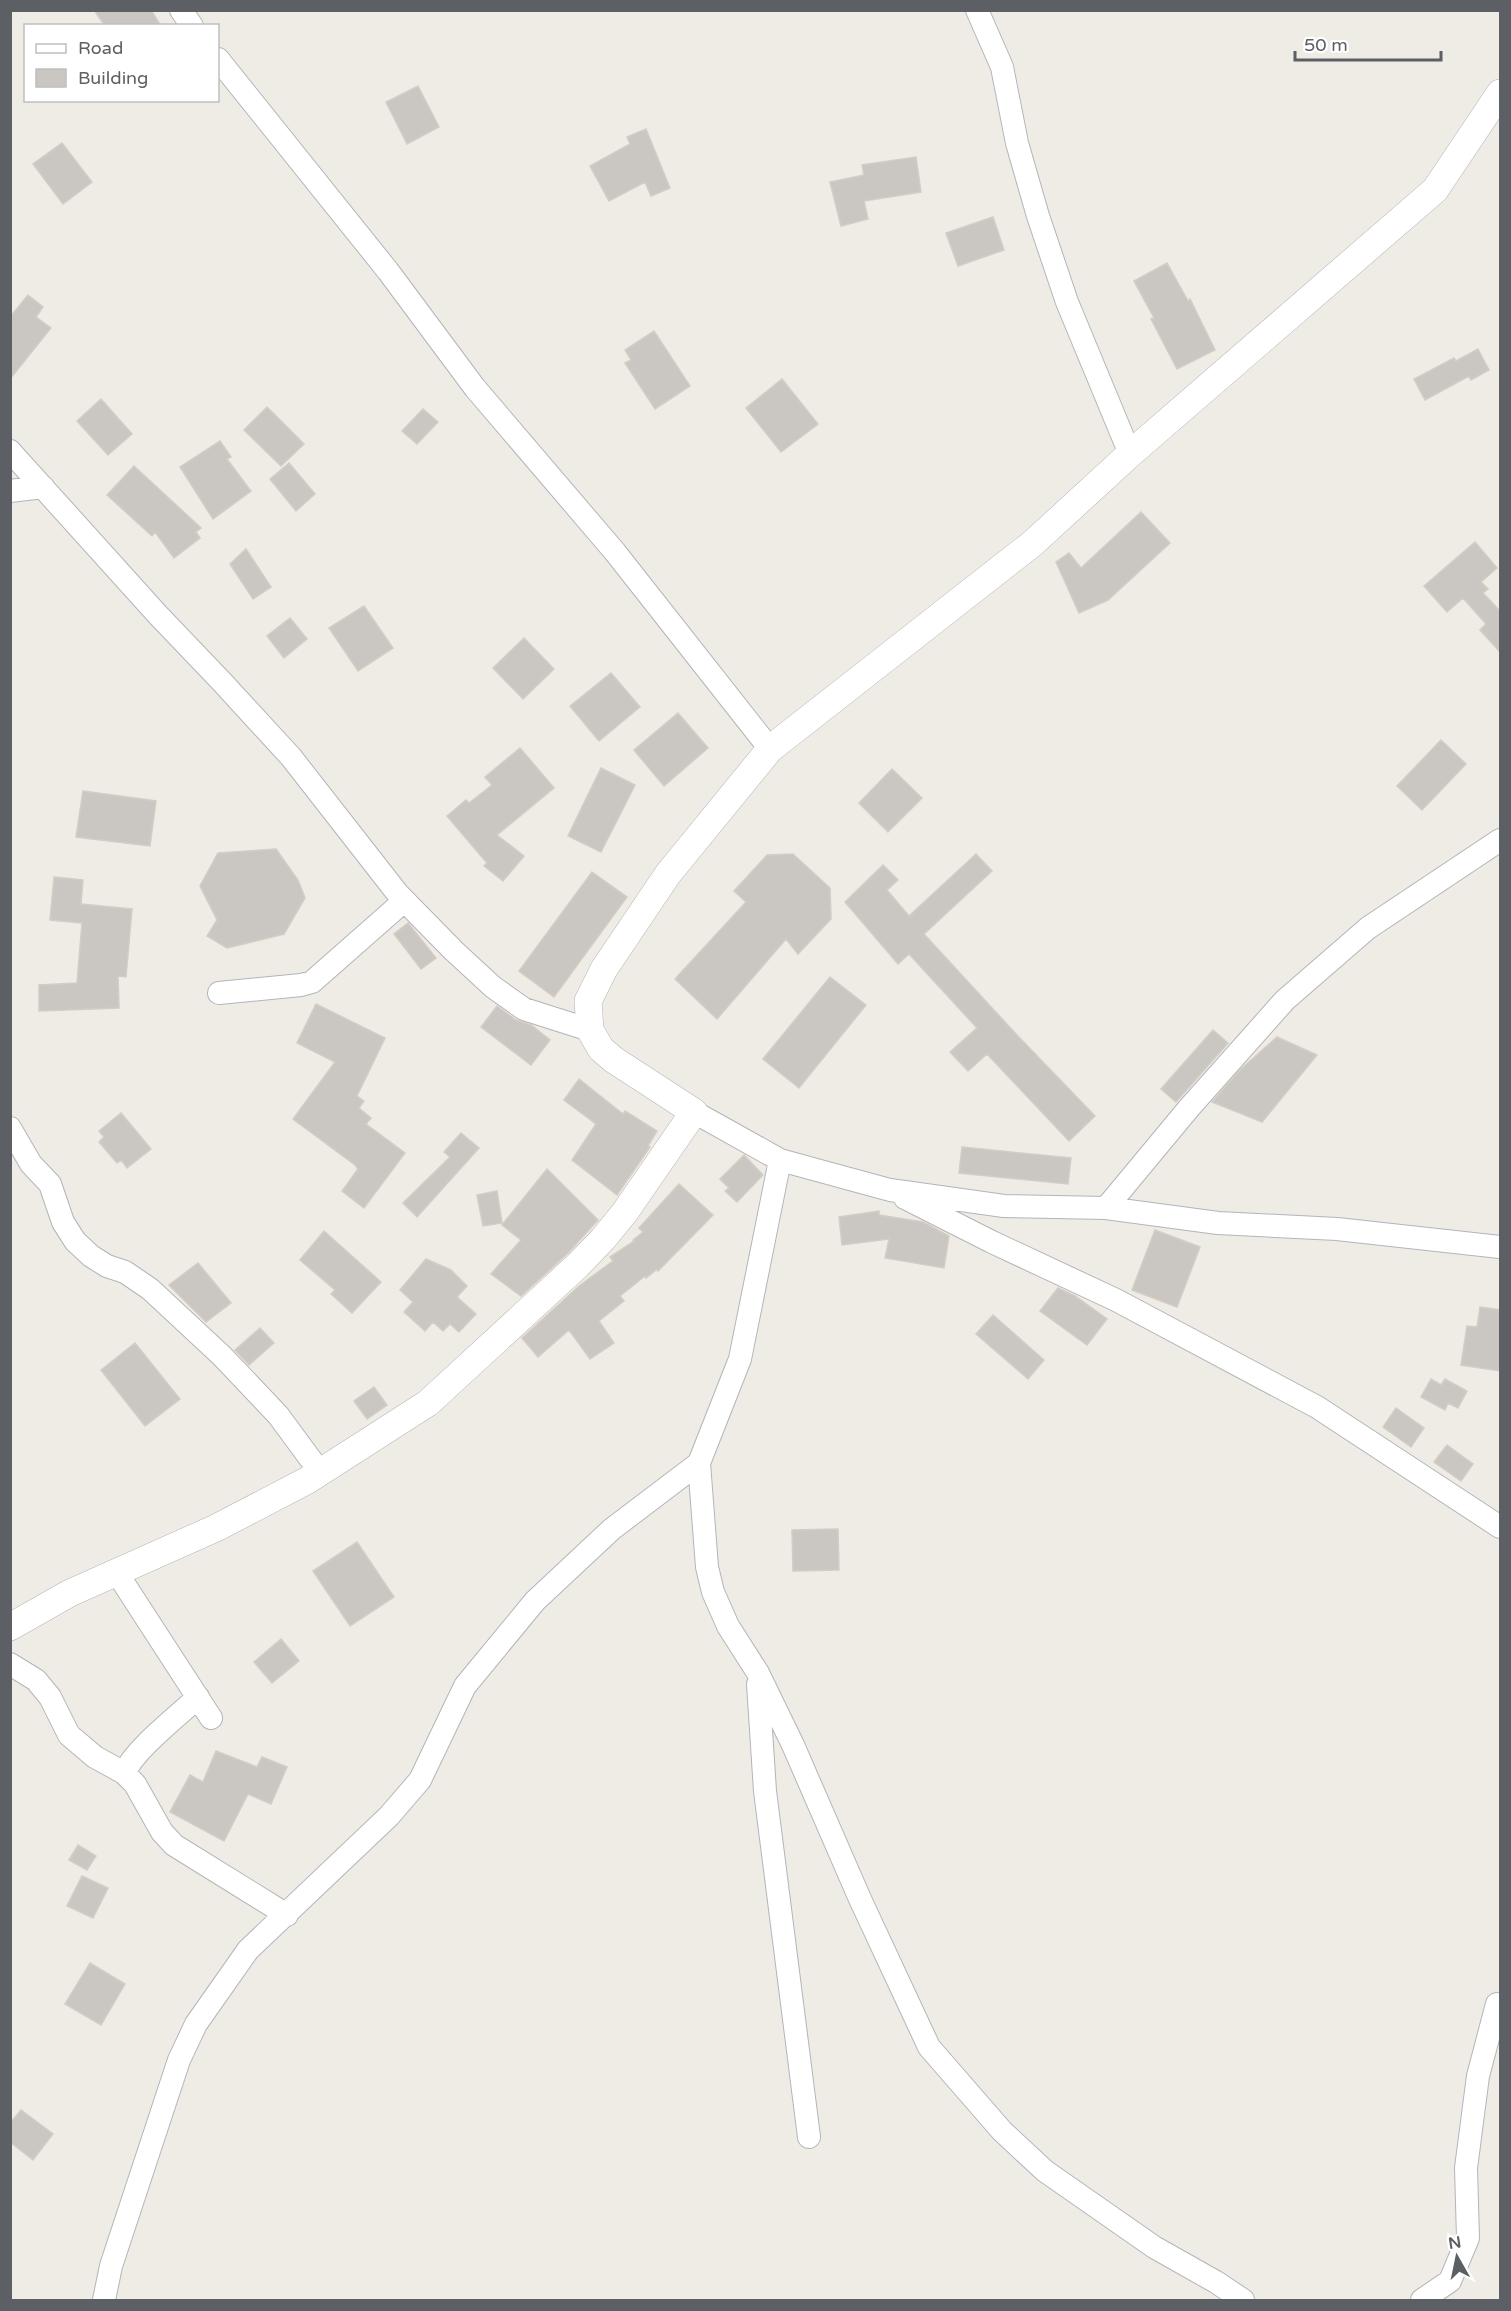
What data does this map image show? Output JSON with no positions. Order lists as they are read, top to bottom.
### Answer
{
  "legend": ["Road", "Building"],
  "scale_bar": "50 m",
  "north": "top"
}
